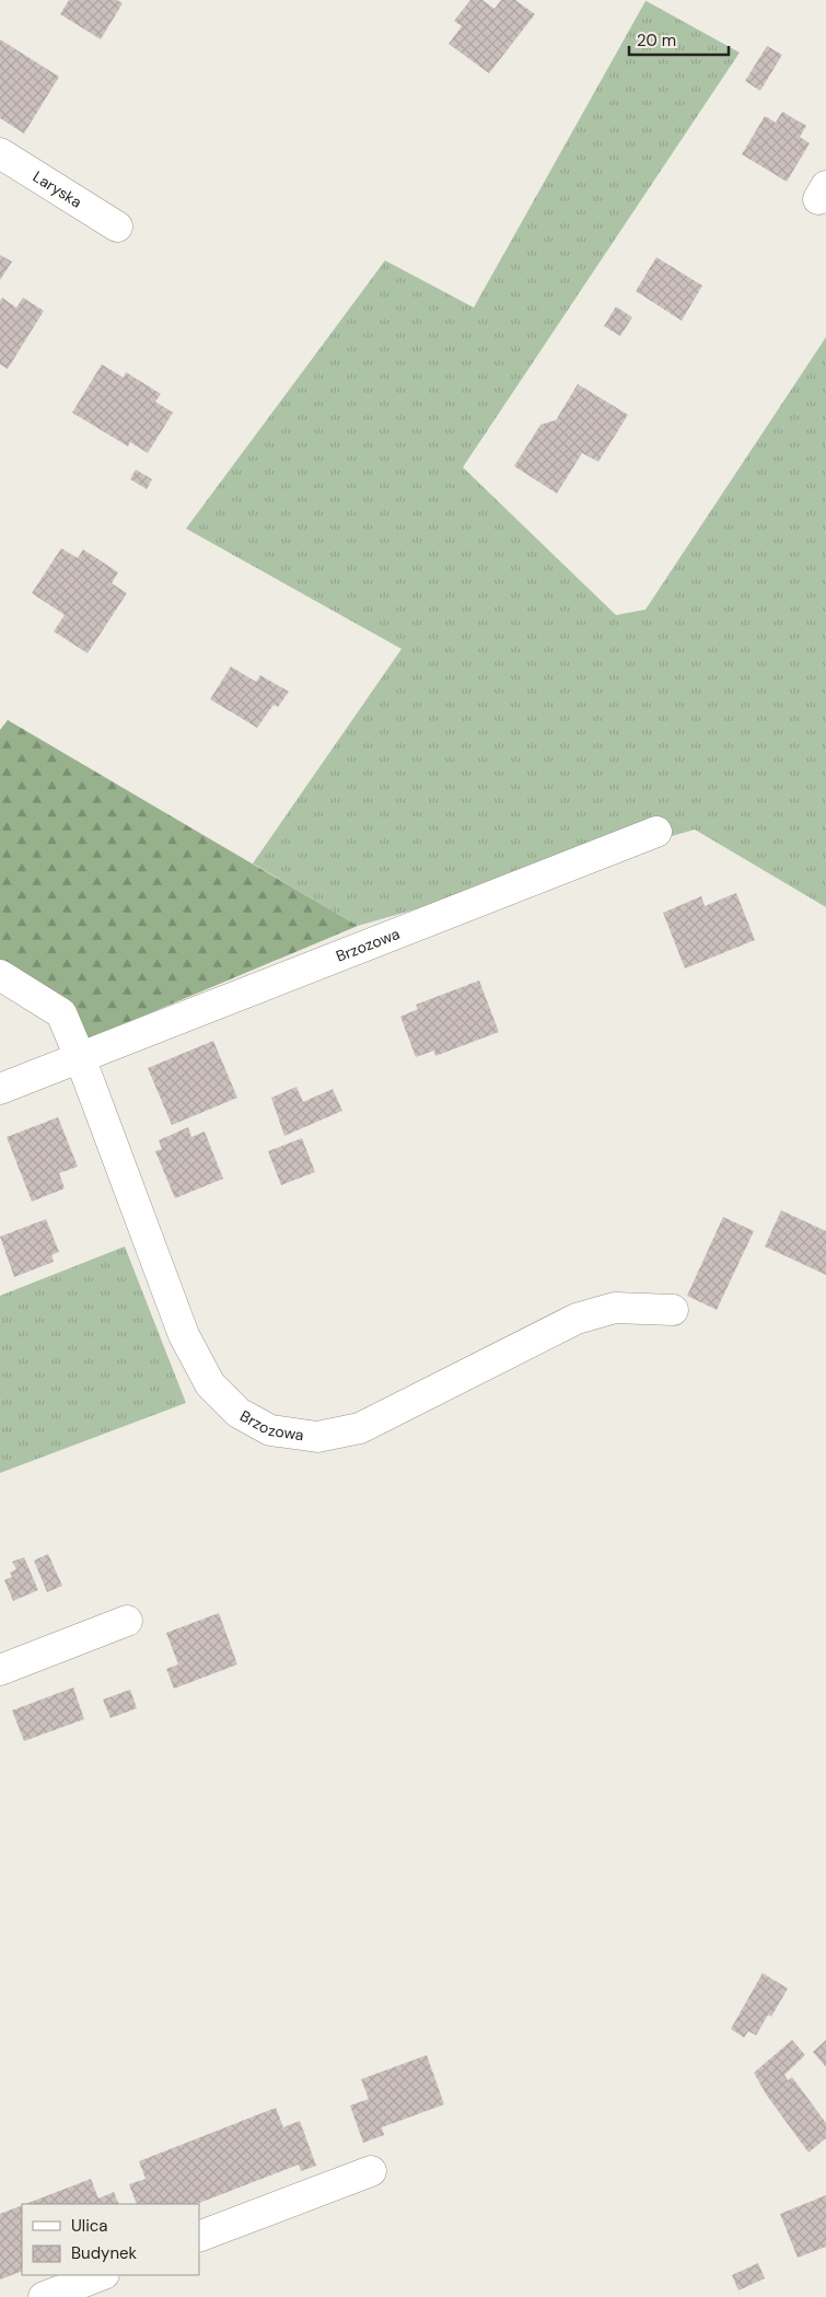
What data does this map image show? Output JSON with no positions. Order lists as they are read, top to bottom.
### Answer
{
  "streets": {
    "street": ["Laryska", "Brzozowa"]
  },
  "legend": ["Ulica", "Budynek"],
  "scale_bar": "20 m"
}
